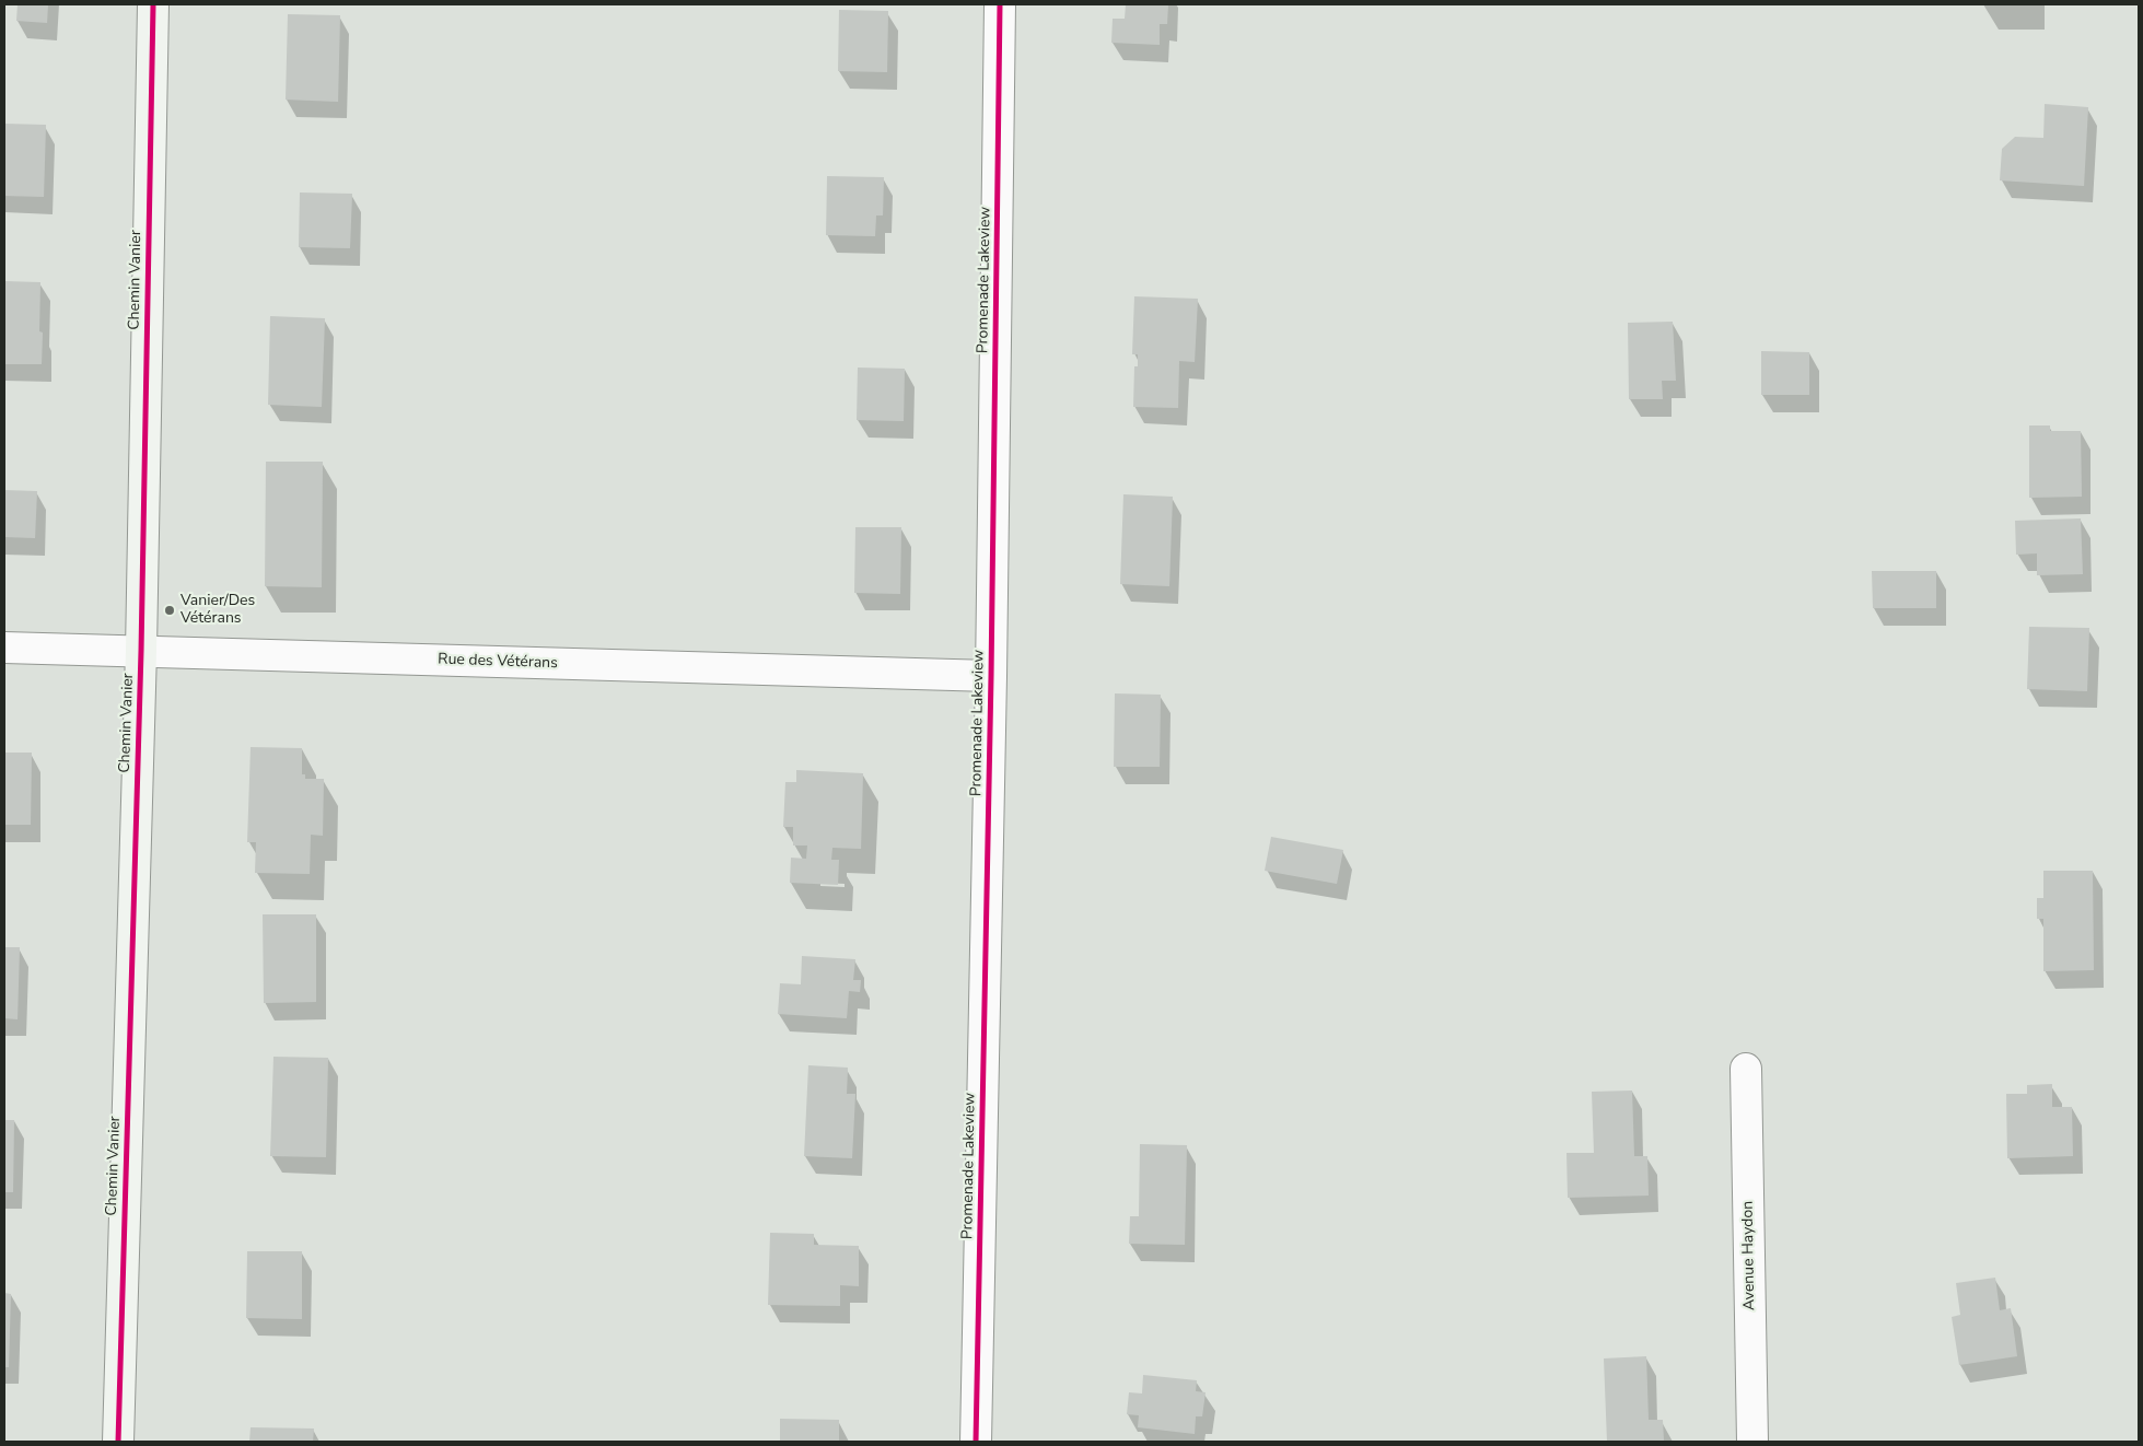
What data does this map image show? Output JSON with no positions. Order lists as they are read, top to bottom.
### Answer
{
  "streets": {
    "street": [
      "Chemin Vanier",
      "Promenade Lakeview",
      "Rue des Vétérans",
      "Avenue Haydon"
    ]
  },
  "crossings": [
    ["Chemin Vanier", "Rue des Vétérans"],
    ["Promenade Lakeview", "Rue des Vétérans"]
  ],
  "places": ["Vanier/Des Vétérans"]
}
